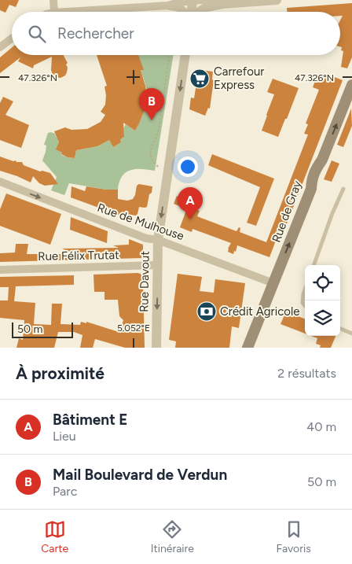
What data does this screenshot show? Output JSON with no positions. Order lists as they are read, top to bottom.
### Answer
{
  "streets": {
    "main road": ["Rue de Gray"],
    "street": ["Rue de Mulhouse", "Rue Félix Trutat", "Rue Davout"]
  },
  "crossings": [
    ["Rue de Gray", "Rue de Mulhouse"],
    ["Rue de Mulhouse", "Rue Davout"],
    ["Rue Félix Trutat", "Rue Davout"]
  ],
  "one_way": ["Rue de Gray", "Rue de Mulhouse", "Rue Davout"],
  "places": {
    "supermarket": ["Carrefour Express"],
    "bank": ["Crédit Agricole"]
  },
  "scale_bar": "50 m",
  "page": {
    "search": "Rechercher",
    "pins": ["B", "A"],
    "scale": "50 m",
    "heading": ["À proximité", "2 résultats"],
    "list": [
      {
        "mark": "A",
        "name": "Bâtiment E",
        "note": "Lieu",
        "value": "40 m"
      },
      {
        "mark": "B",
        "name": "Mail Boulevard de Verdun",
        "note": "Parc",
        "value": "50 m"
      }
    ],
    "nav": ["Carte", "Itinéraire", "Favoris"]
  },
  "coordinates": ["47.326°N", "5.052°E"]
}
